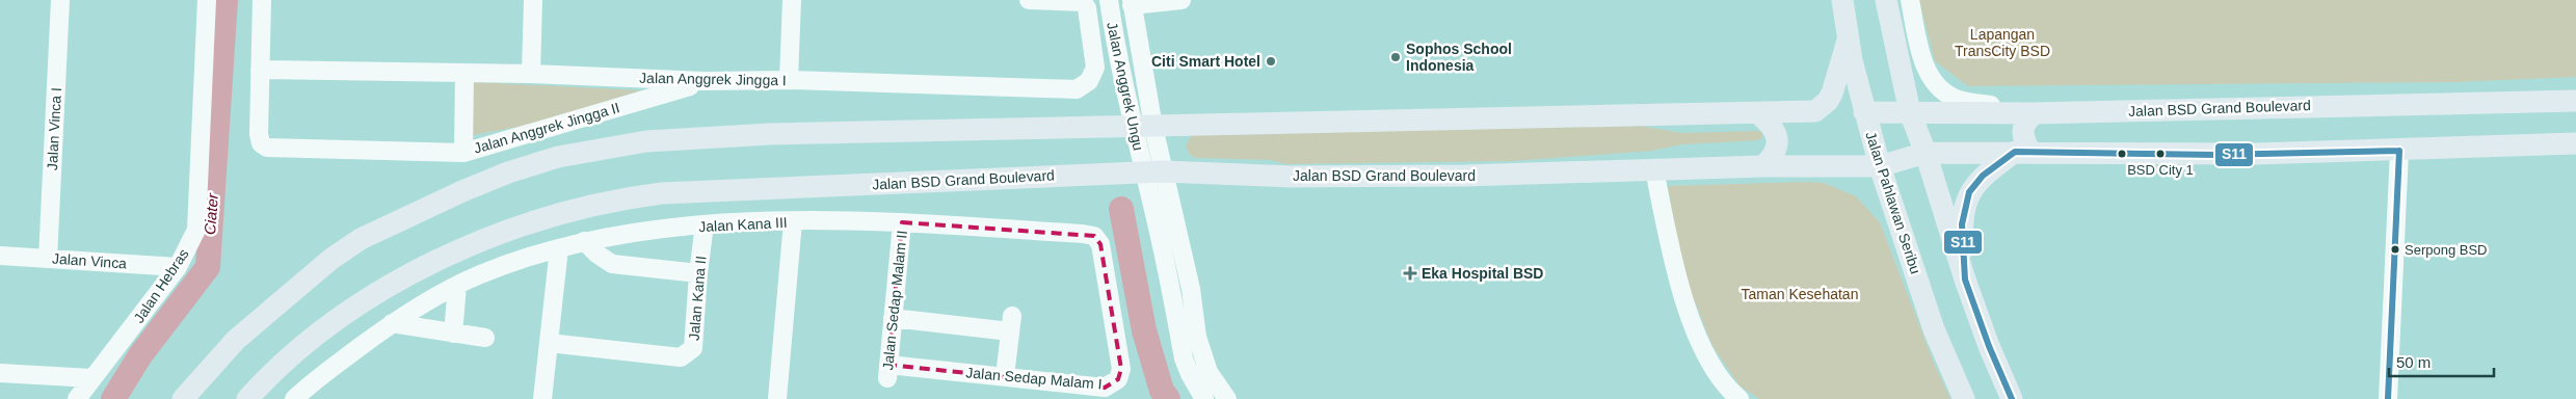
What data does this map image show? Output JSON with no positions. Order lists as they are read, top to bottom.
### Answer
{
  "streets": {
    "main road": ["Jalan BSD Grand Boulevard", "Jalan Pahlawan Seribu"],
    "street": [
      "Jalan Anggrek Jingga I",
      "Jalan Anggrek Ungu",
      "Jalan Anggrek Jingga II",
      "Jalan Vinca I",
      "Jalan Kana III",
      "Jalan Vinca",
      "Jalan Hebras",
      "Jalan Kana II",
      "Jalan Sedap Malam II",
      "Jalan Sedap Malam I"
    ]
  },
  "crossings": [
    ["Jalan Anggrek Jingga I", "Jalan Anggrek Jingga II"],
    ["Jalan Anggrek Ungu", "Jalan BSD Grand Boulevard"],
    ["Jalan BSD Grand Boulevard", "Jalan Pahlawan Seribu"],
    ["Jalan Vinca I", "Jalan Vinca"],
    ["Jalan Kana III", "Jalan Kana II"],
    ["Jalan Kana III", "Jalan Sedap Malam II"],
    ["Jalan Kana III", "Jalan Sedap Malam I"],
    ["Jalan Vinca", "Jalan Hebras"],
    ["Jalan Sedap Malam II", "Jalan Sedap Malam I"]
  ],
  "water": ["Ciater"],
  "parks": ["Lapangan TransCity BSD", "Taman Kesehatan"],
  "places": {
    "other": [
      "Sophos School Indonesia",
      "Citi Smart Hotel",
      "BSD City 1",
      "Serpong BSD"
    ],
    "health": ["Eka Hospital BSD"]
  },
  "lines": ["transit line S11"],
  "scale_bar": "50 m"
}
